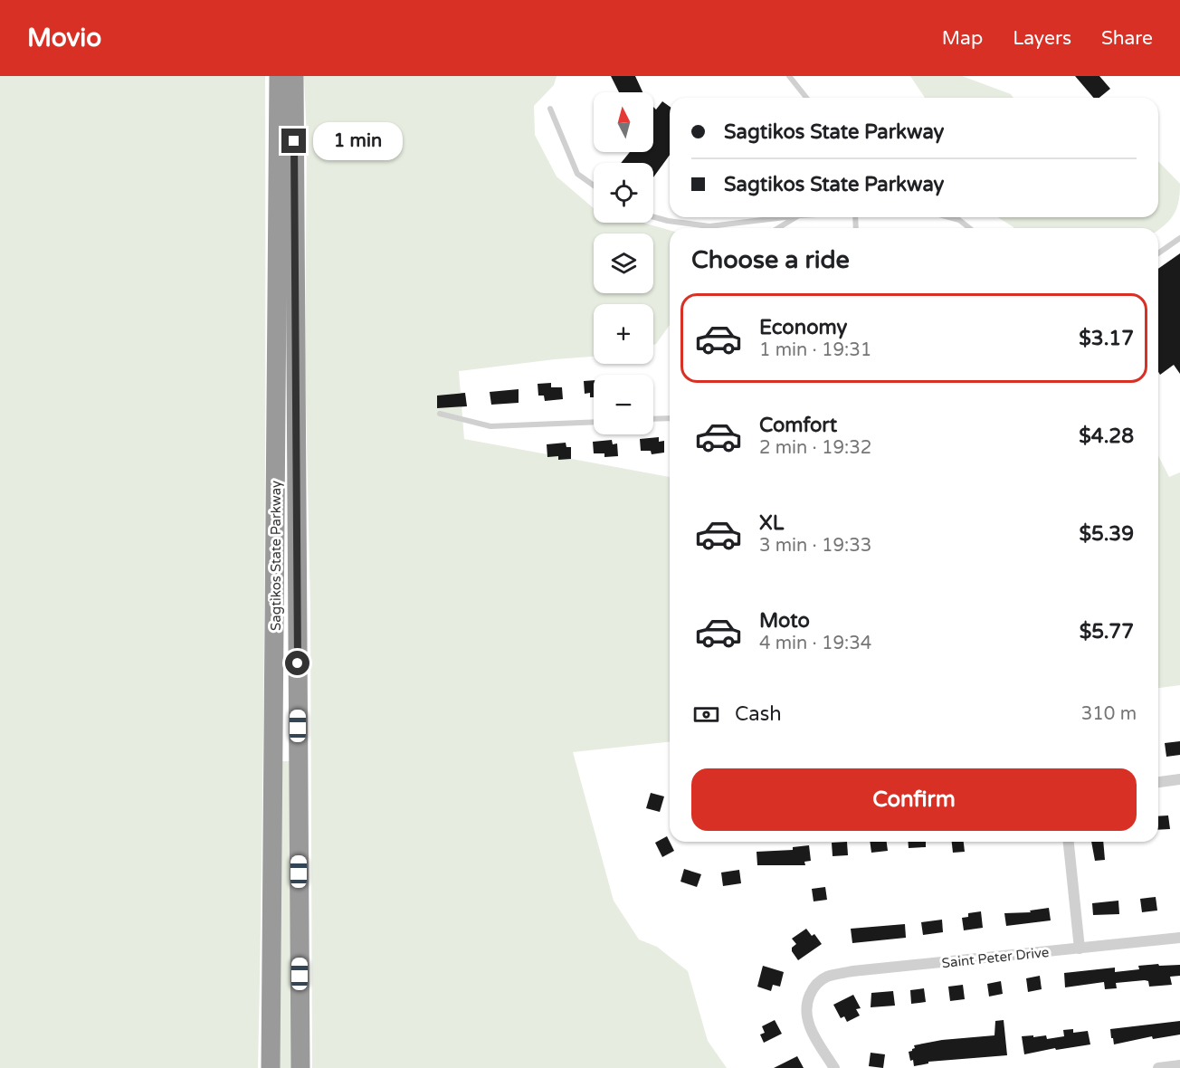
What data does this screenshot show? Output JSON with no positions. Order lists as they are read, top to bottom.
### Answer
{
  "streets": {
    "highway": ["Sagtikos State Parkway"],
    "street": ["Saint Peter Drive"]
  },
  "north": "top",
  "page": {
    "header": "Movio",
    "nav": ["Map", "Layers", "Share"],
    "map_buttons": ["+", "−"],
    "banner": ["Sagtikos State Parkway", "Sagtikos State Parkway"],
    "bubble": "1 min",
    "heading": "Choose a ride",
    "list": [
      {
        "name": "Economy",
        "note": "1 min · 19:31",
        "value": "$3.17"
      },
      {
        "name": "Comfort",
        "note": "2 min · 19:32",
        "value": "$4.28"
      },
      {
        "name": "XL",
        "note": "3 min · 19:33",
        "value": "$5.39"
      },
      {
        "name": "Moto",
        "note": "4 min · 19:34",
        "value": "$5.77"
      }
    ],
    "pay": ["Cash", "310 m"],
    "buttons": "Confirm"
  }
}
